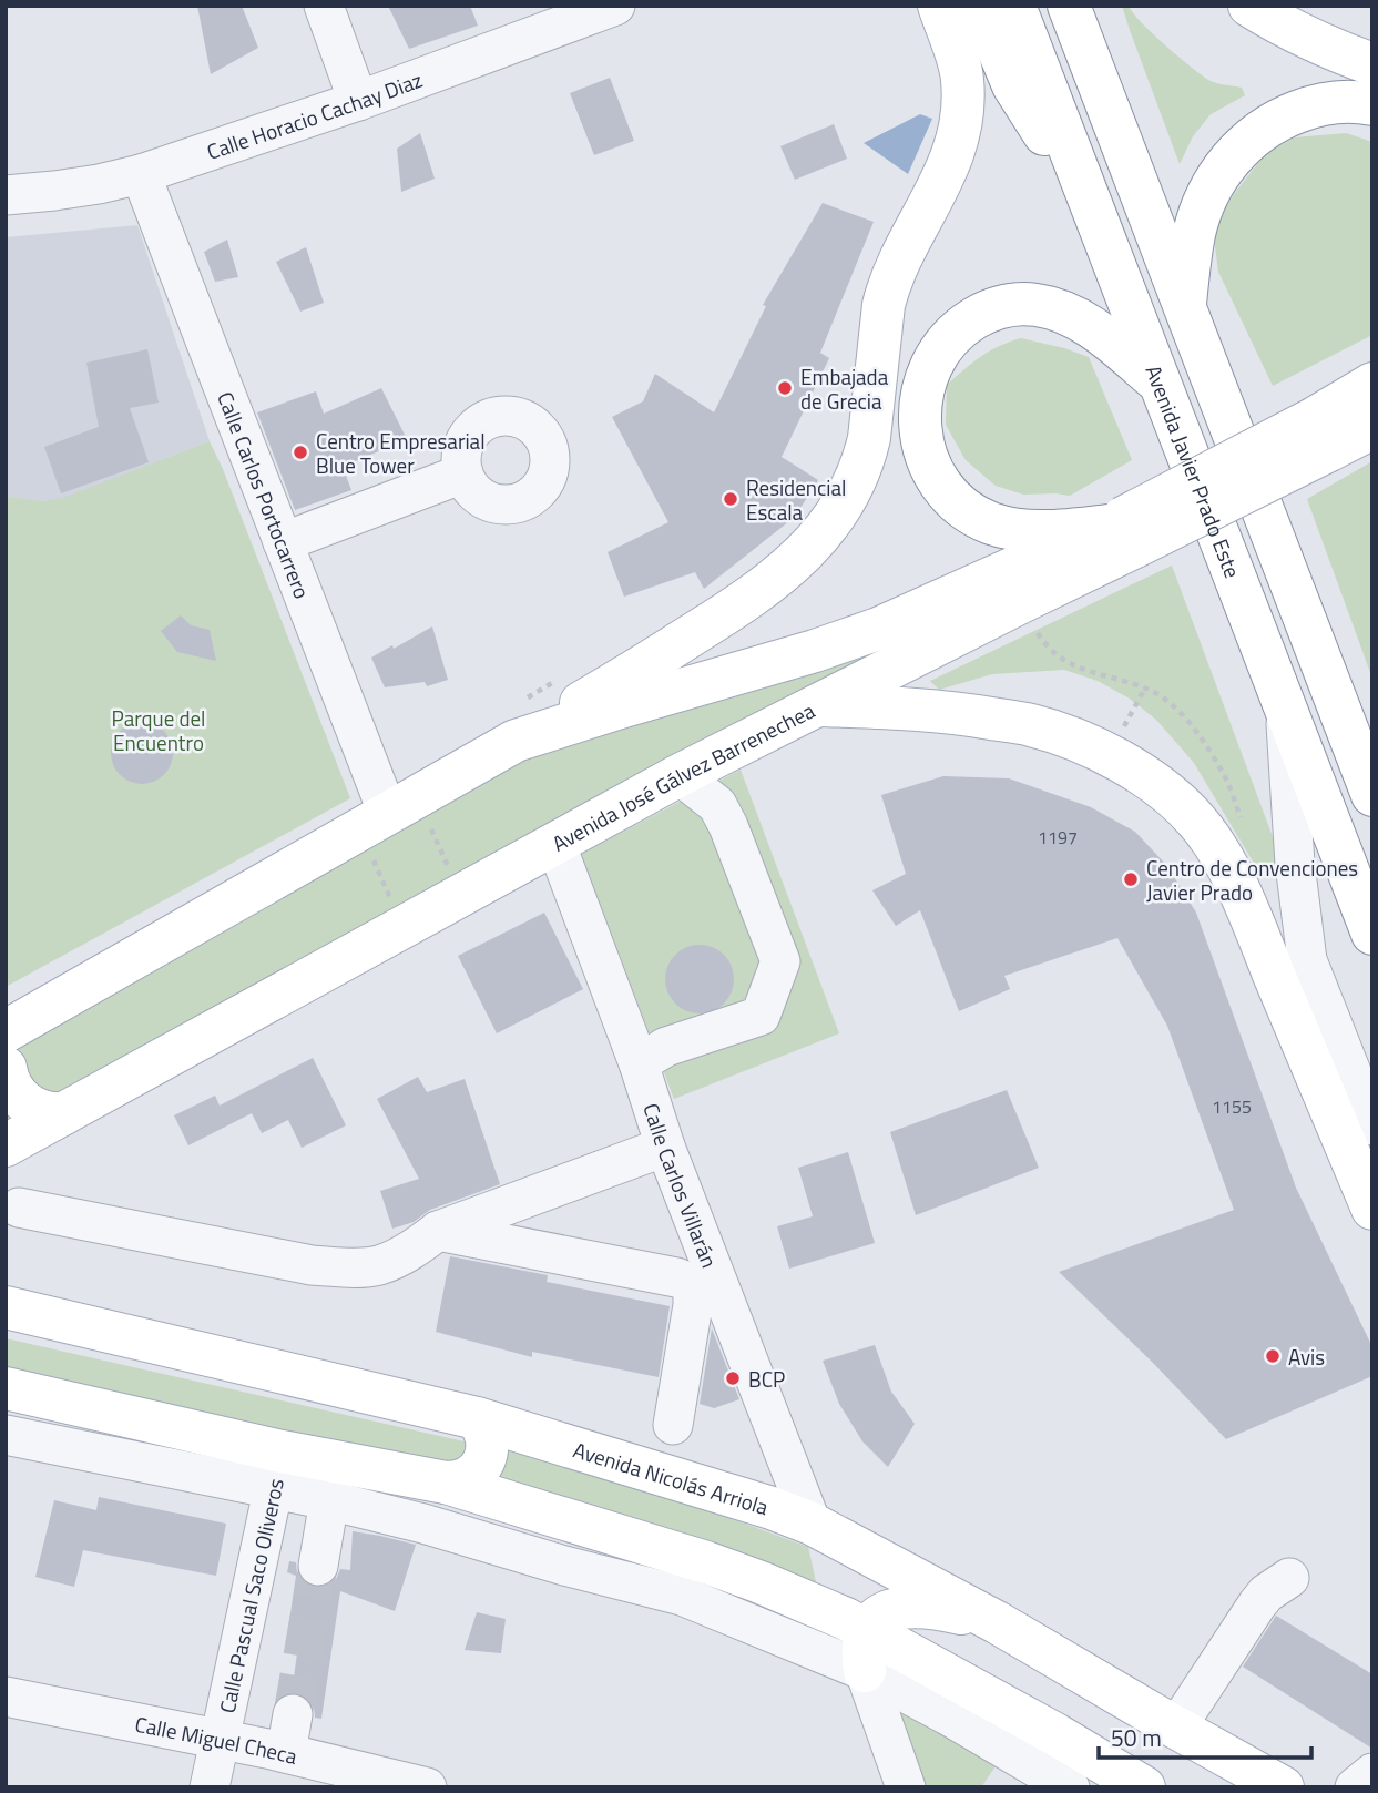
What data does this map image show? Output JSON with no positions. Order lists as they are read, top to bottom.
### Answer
{
  "streets": {
    "main road": ["Avenida Javier Prado Este", "Avenida José Gálvez Barrenechea", "Avenida Nicolás Arriola"],
    "street": [
      "Calle Horacio Cachay Diaz",
      "Calle Carlos Portocarrero",
      "Calle Carlos Villarán",
      "Calle Pascual Saco Oliveros",
      "Calle Miguel Checa"
    ]
  },
  "crossings": [
    ["Calle Horacio Cachay Diaz", "Calle Carlos Portocarrero"],
    ["Calle Carlos Portocarrero", "Avenida José Gálvez Barrenechea"],
    ["Avenida José Gálvez Barrenechea", "Calle Carlos Villarán"],
    ["Calle Carlos Villarán", "Avenida Nicolás Arriola"],
    ["Calle Pascual Saco Oliveros", "Calle Miguel Checa"]
  ],
  "parks": ["Parque del Encuentro"],
  "places": [
    "Embajada de Grecia",
    "Centro Empresarial Blue Tower",
    "Residencial Escala",
    "Centro de Convenciones Javier Prado",
    "Avis",
    "BCP"
  ],
  "house_numbers": ["1197", "1155"],
  "scale_bar": "50 m"
}
